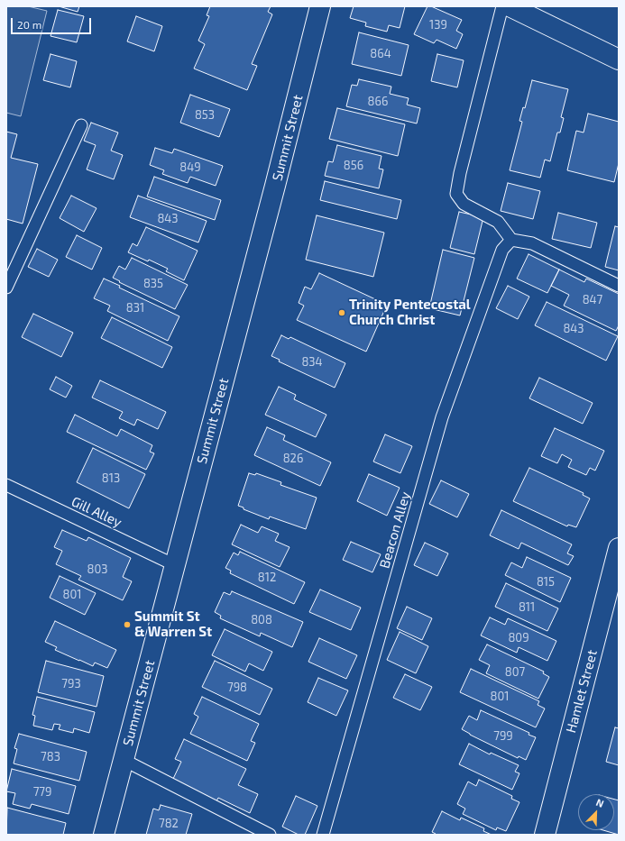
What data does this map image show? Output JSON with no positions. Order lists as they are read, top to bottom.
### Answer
{
  "streets": {
    "main road": ["Summit Street", "Hamlet Street"],
    "lane": ["Gill Alley", "Beacon Alley"]
  },
  "crossings": [
    ["Summit Street", "Gill Alley"]
  ],
  "places": ["Trinity Pentecostal Church Christ", "Summit St & Warren St"],
  "house_numbers": [
    "139",
    "864",
    "866",
    "853",
    "856",
    "849",
    "843",
    "835",
    "847",
    "831",
    "843",
    "834",
    "826",
    "813",
    "803",
    "812",
    "815",
    "801",
    "811",
    "808",
    "809",
    "807",
    "793",
    "798",
    "801",
    "799",
    "783",
    "779",
    "782"
  ],
  "scale_bar": "20 m",
  "north": "top right"
}
